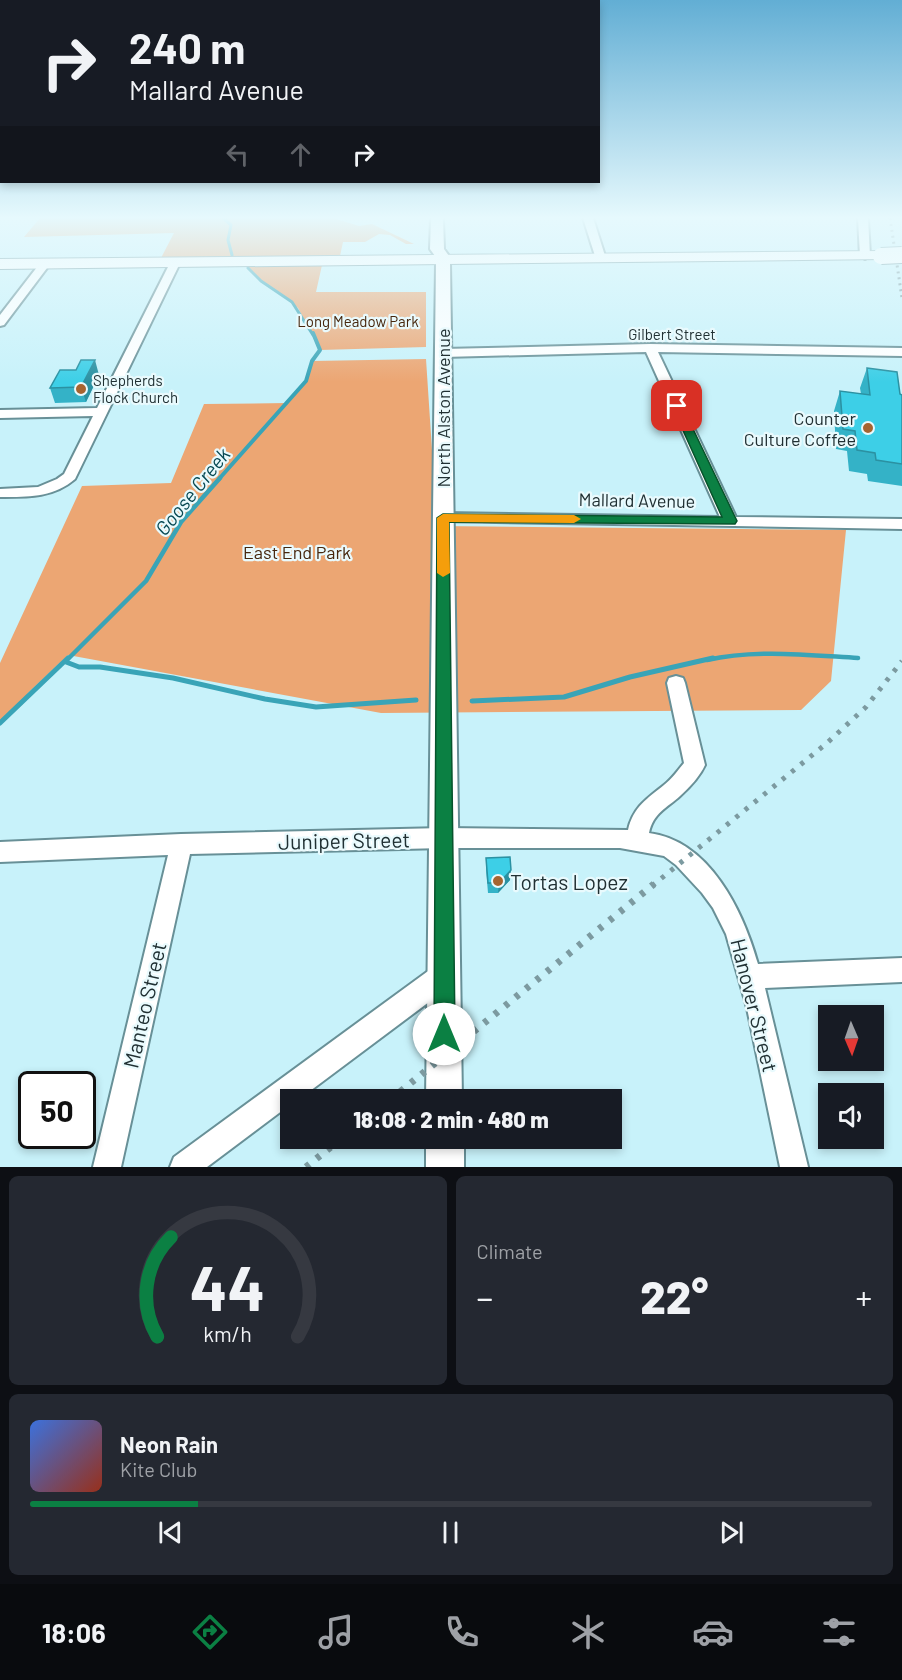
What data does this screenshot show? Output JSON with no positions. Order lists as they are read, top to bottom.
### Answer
{
  "streets": {
    "main road": ["North Alston Avenue"],
    "street": [
      "Gilbert Street",
      "Mallard Avenue",
      "Juniper Street",
      "Manteo Street",
      "Hanover Street"
    ]
  },
  "crossings": [
    ["Gilbert Street", "North Alston Avenue"],
    ["North Alston Avenue", "Mallard Avenue"],
    ["North Alston Avenue", "Juniper Street"],
    ["Juniper Street", "Manteo Street"],
    ["Juniper Street", "Hanover Street"]
  ],
  "water": ["Goose Creek"],
  "parks": ["Long Meadow Park", "East End Park"],
  "places": ["Shepherds Flock Church", "Counter Culture Coffee", "Tortas Lopez"],
  "north": "bottom",
  "page": {
    "turn": ["240 m", "Mallard Avenue"],
    "limit": "50",
    "trip": "18:08 · 2 min · 480 m",
    "tile": "Climate",
    "heat": ["−", "22°", "+"],
    "song": ["Neon Rain", "Kite Club"],
    "tabs": "18:06",
    "gauge": ["44", "km/h"]
  }
}
